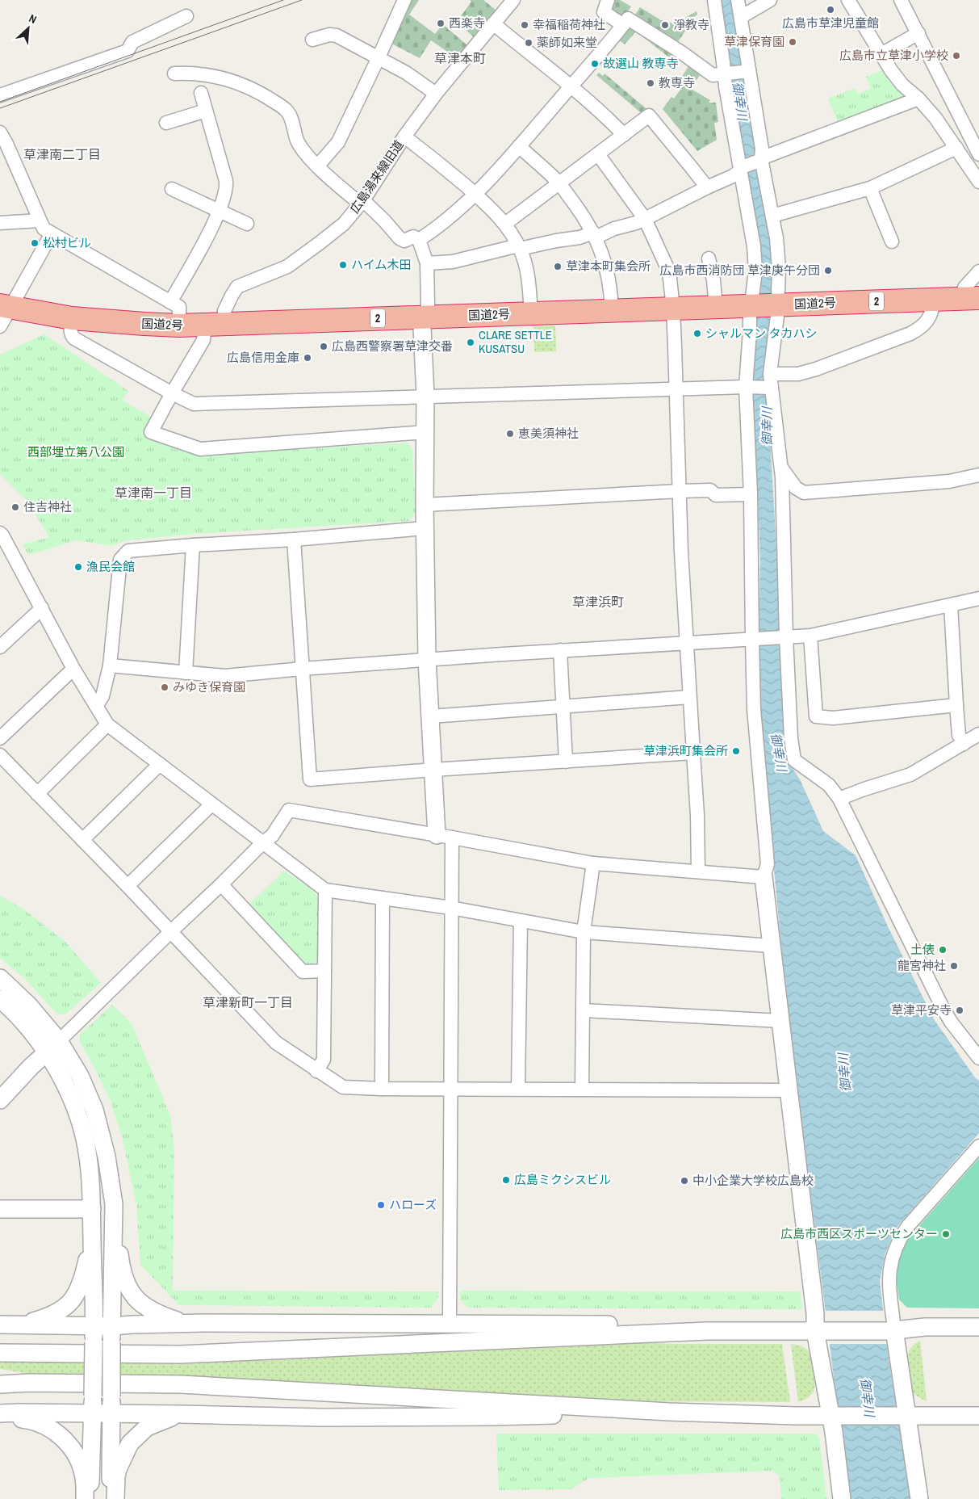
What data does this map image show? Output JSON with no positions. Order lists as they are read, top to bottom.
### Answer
{
  "streets": {
    "highway": ["2", "国道2号"],
    "street": ["広島湯来線旧道"]
  },
  "crossings": [
    ["広島湯来線旧道", "国道2号"]
  ],
  "districts": [
    "草津本町",
    "草津南二丁目",
    "草津南一丁目",
    "草津浜町",
    "草津新町一丁目"
  ],
  "water": ["御幸川"],
  "parks": ["西部埋立第八公園"],
  "places": [
    "広島市草津児童館",
    "西楽寺",
    "幸福稲荷神社",
    "淨教寺",
    "草津保育園",
    "薬師如来堂",
    "広島市立草津小学校",
    "故選山 教専寺",
    "教専寺",
    "松村ビル",
    "ハイム木田",
    "草津本町集会所",
    "広島市西消防団 草津庚午分団",
    "シャルマン タカハシ",
    "CLARE SETTLE KUSATSU",
    "広島西警察署草津交番",
    "広島信用金庫",
    "恵美須神社",
    "住吉神社",
    "漁民会館",
    "みゆき保育園",
    "草津浜町集会所",
    "土俵",
    "龍宮神社",
    "草津平安寺",
    "広島ミクシスビル",
    "中小企業大学校広島校",
    "ハローズ",
    "広島市西区スポーツセンター"
  ],
  "north": "top right"
}
